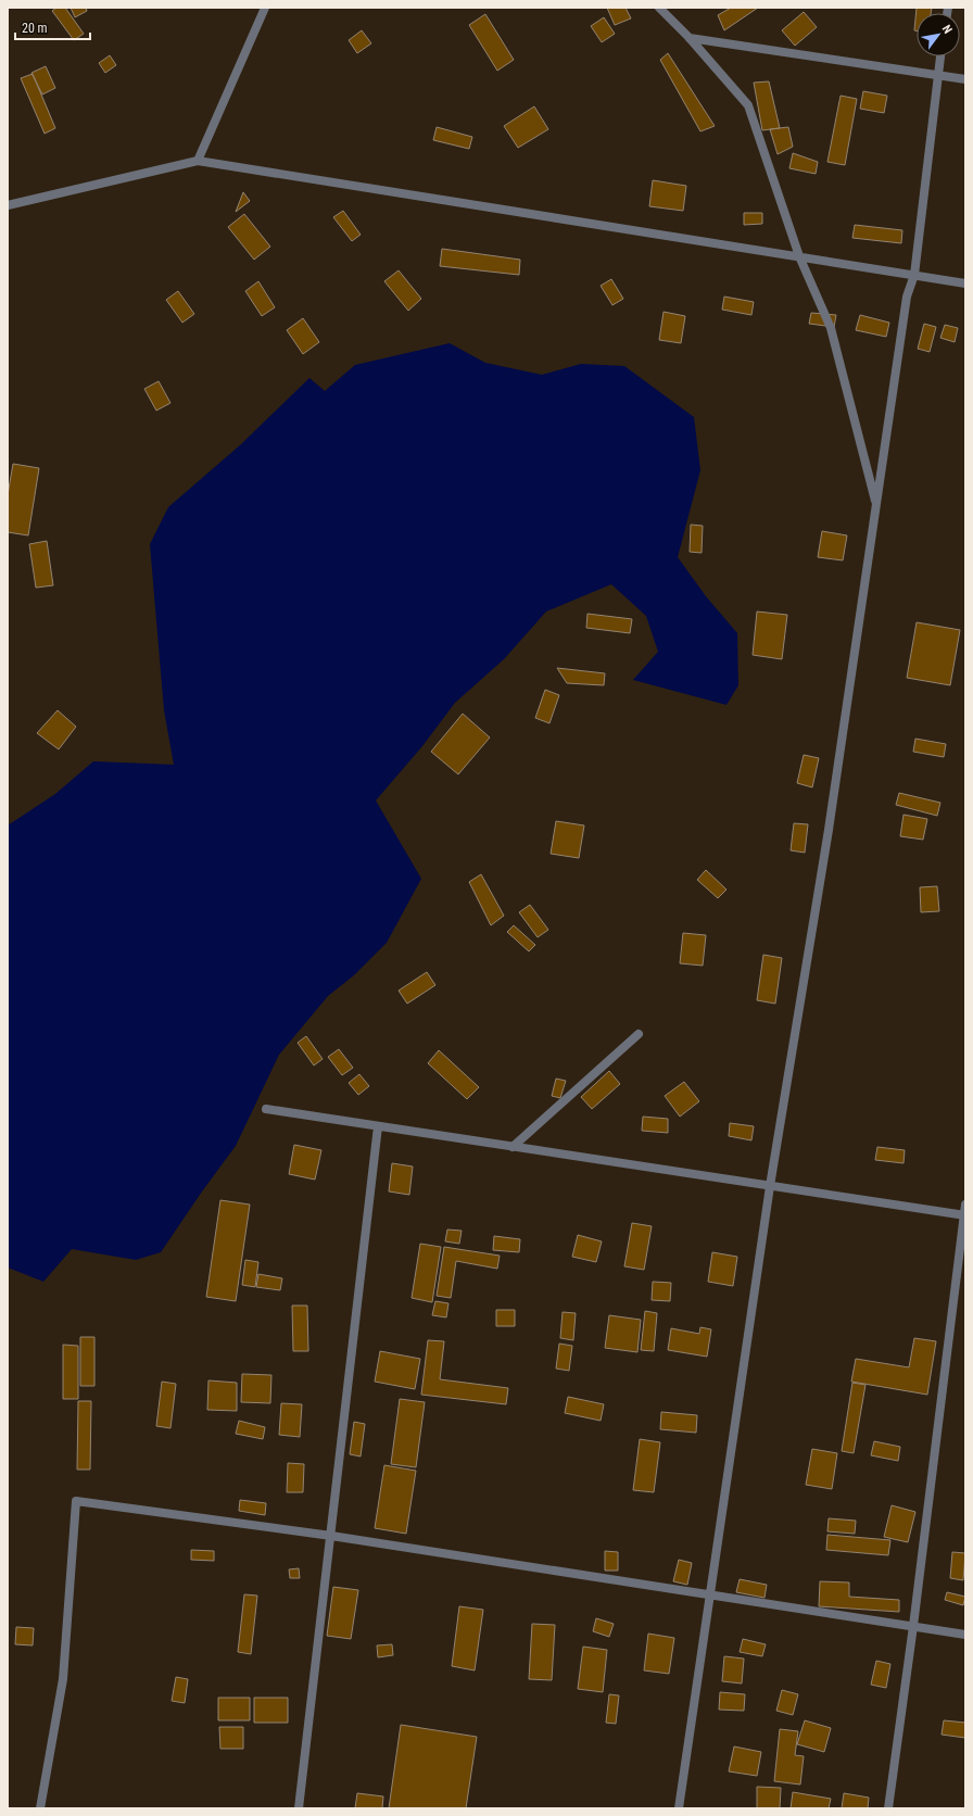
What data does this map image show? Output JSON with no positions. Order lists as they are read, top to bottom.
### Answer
{
  "scale_bar": "20 m",
  "north": "top right"
}
